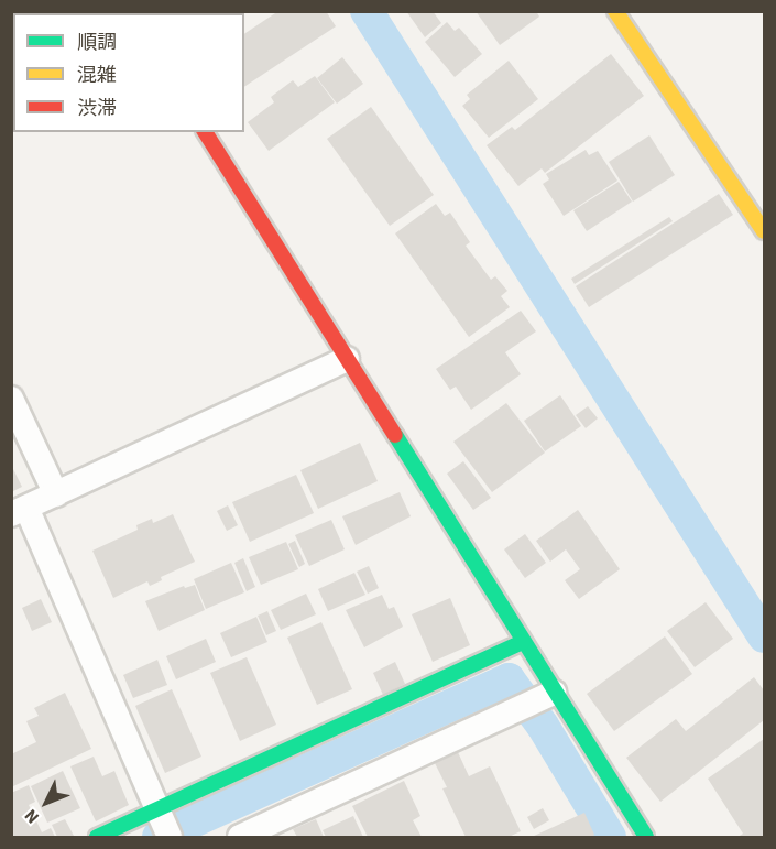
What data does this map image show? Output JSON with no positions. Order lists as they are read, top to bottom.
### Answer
{
  "legend": ["順調", "混雑", "渋滞"],
  "north": "bottom left"
}
